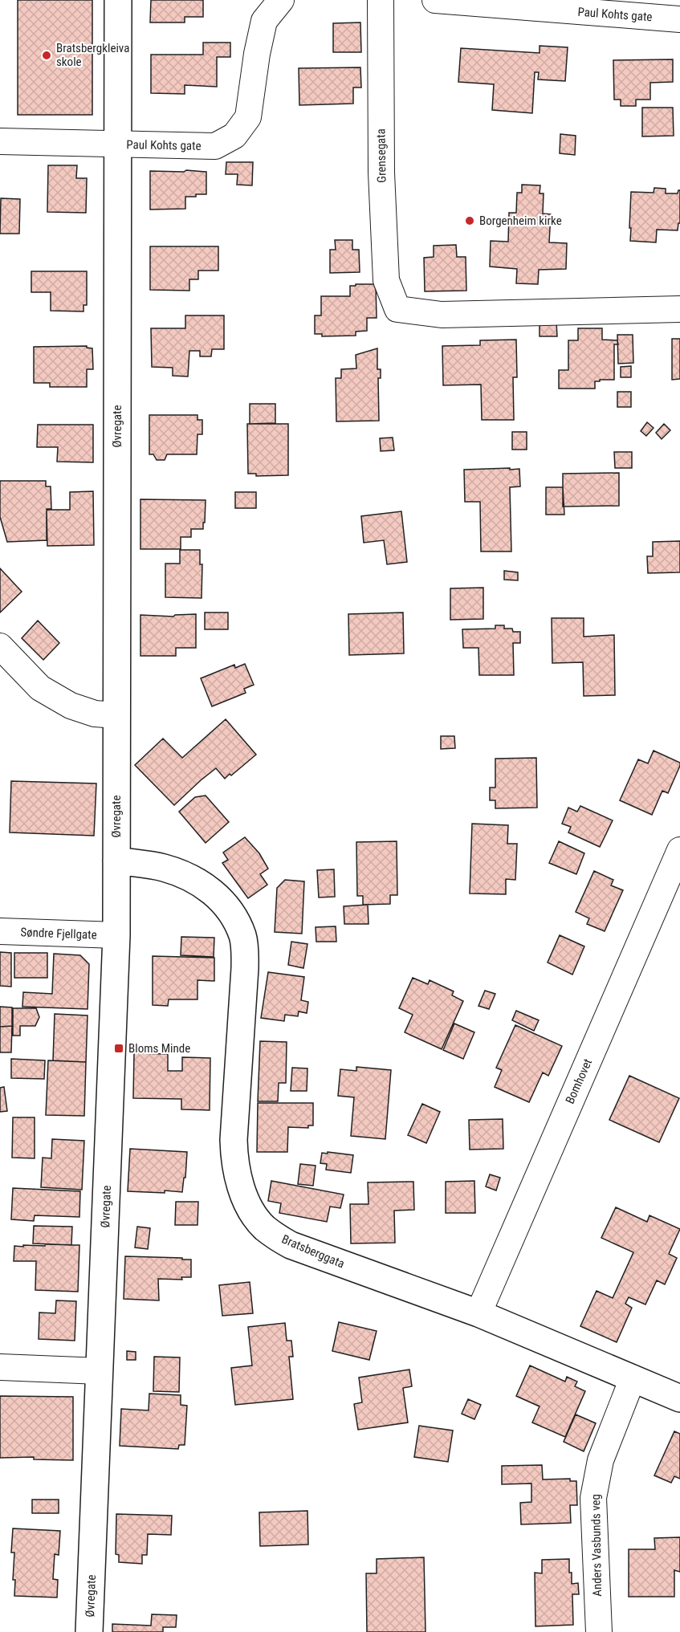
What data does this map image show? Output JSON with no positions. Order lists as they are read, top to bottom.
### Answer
{
  "streets": {
    "street": [
      "Paul Kohts gate",
      "Grensegata",
      "Øvregate",
      "Søndre Fjellgate",
      "Bomhovet",
      "Bratsberggata",
      "Anders Vasbunds veg"
    ]
  },
  "crossings": [
    ["Paul Kohts gate", "Øvregate"],
    ["Øvregate", "Søndre Fjellgate"],
    ["Øvregate", "Bratsberggata"],
    ["Bomhovet", "Bratsberggata"],
    ["Bratsberggata", "Anders Vasbunds veg"]
  ],
  "places": {
    "other": ["Bratsbergkleiva skole", "Borgenheim kirke"],
    "transit": ["Bloms Minde"]
  }
}
